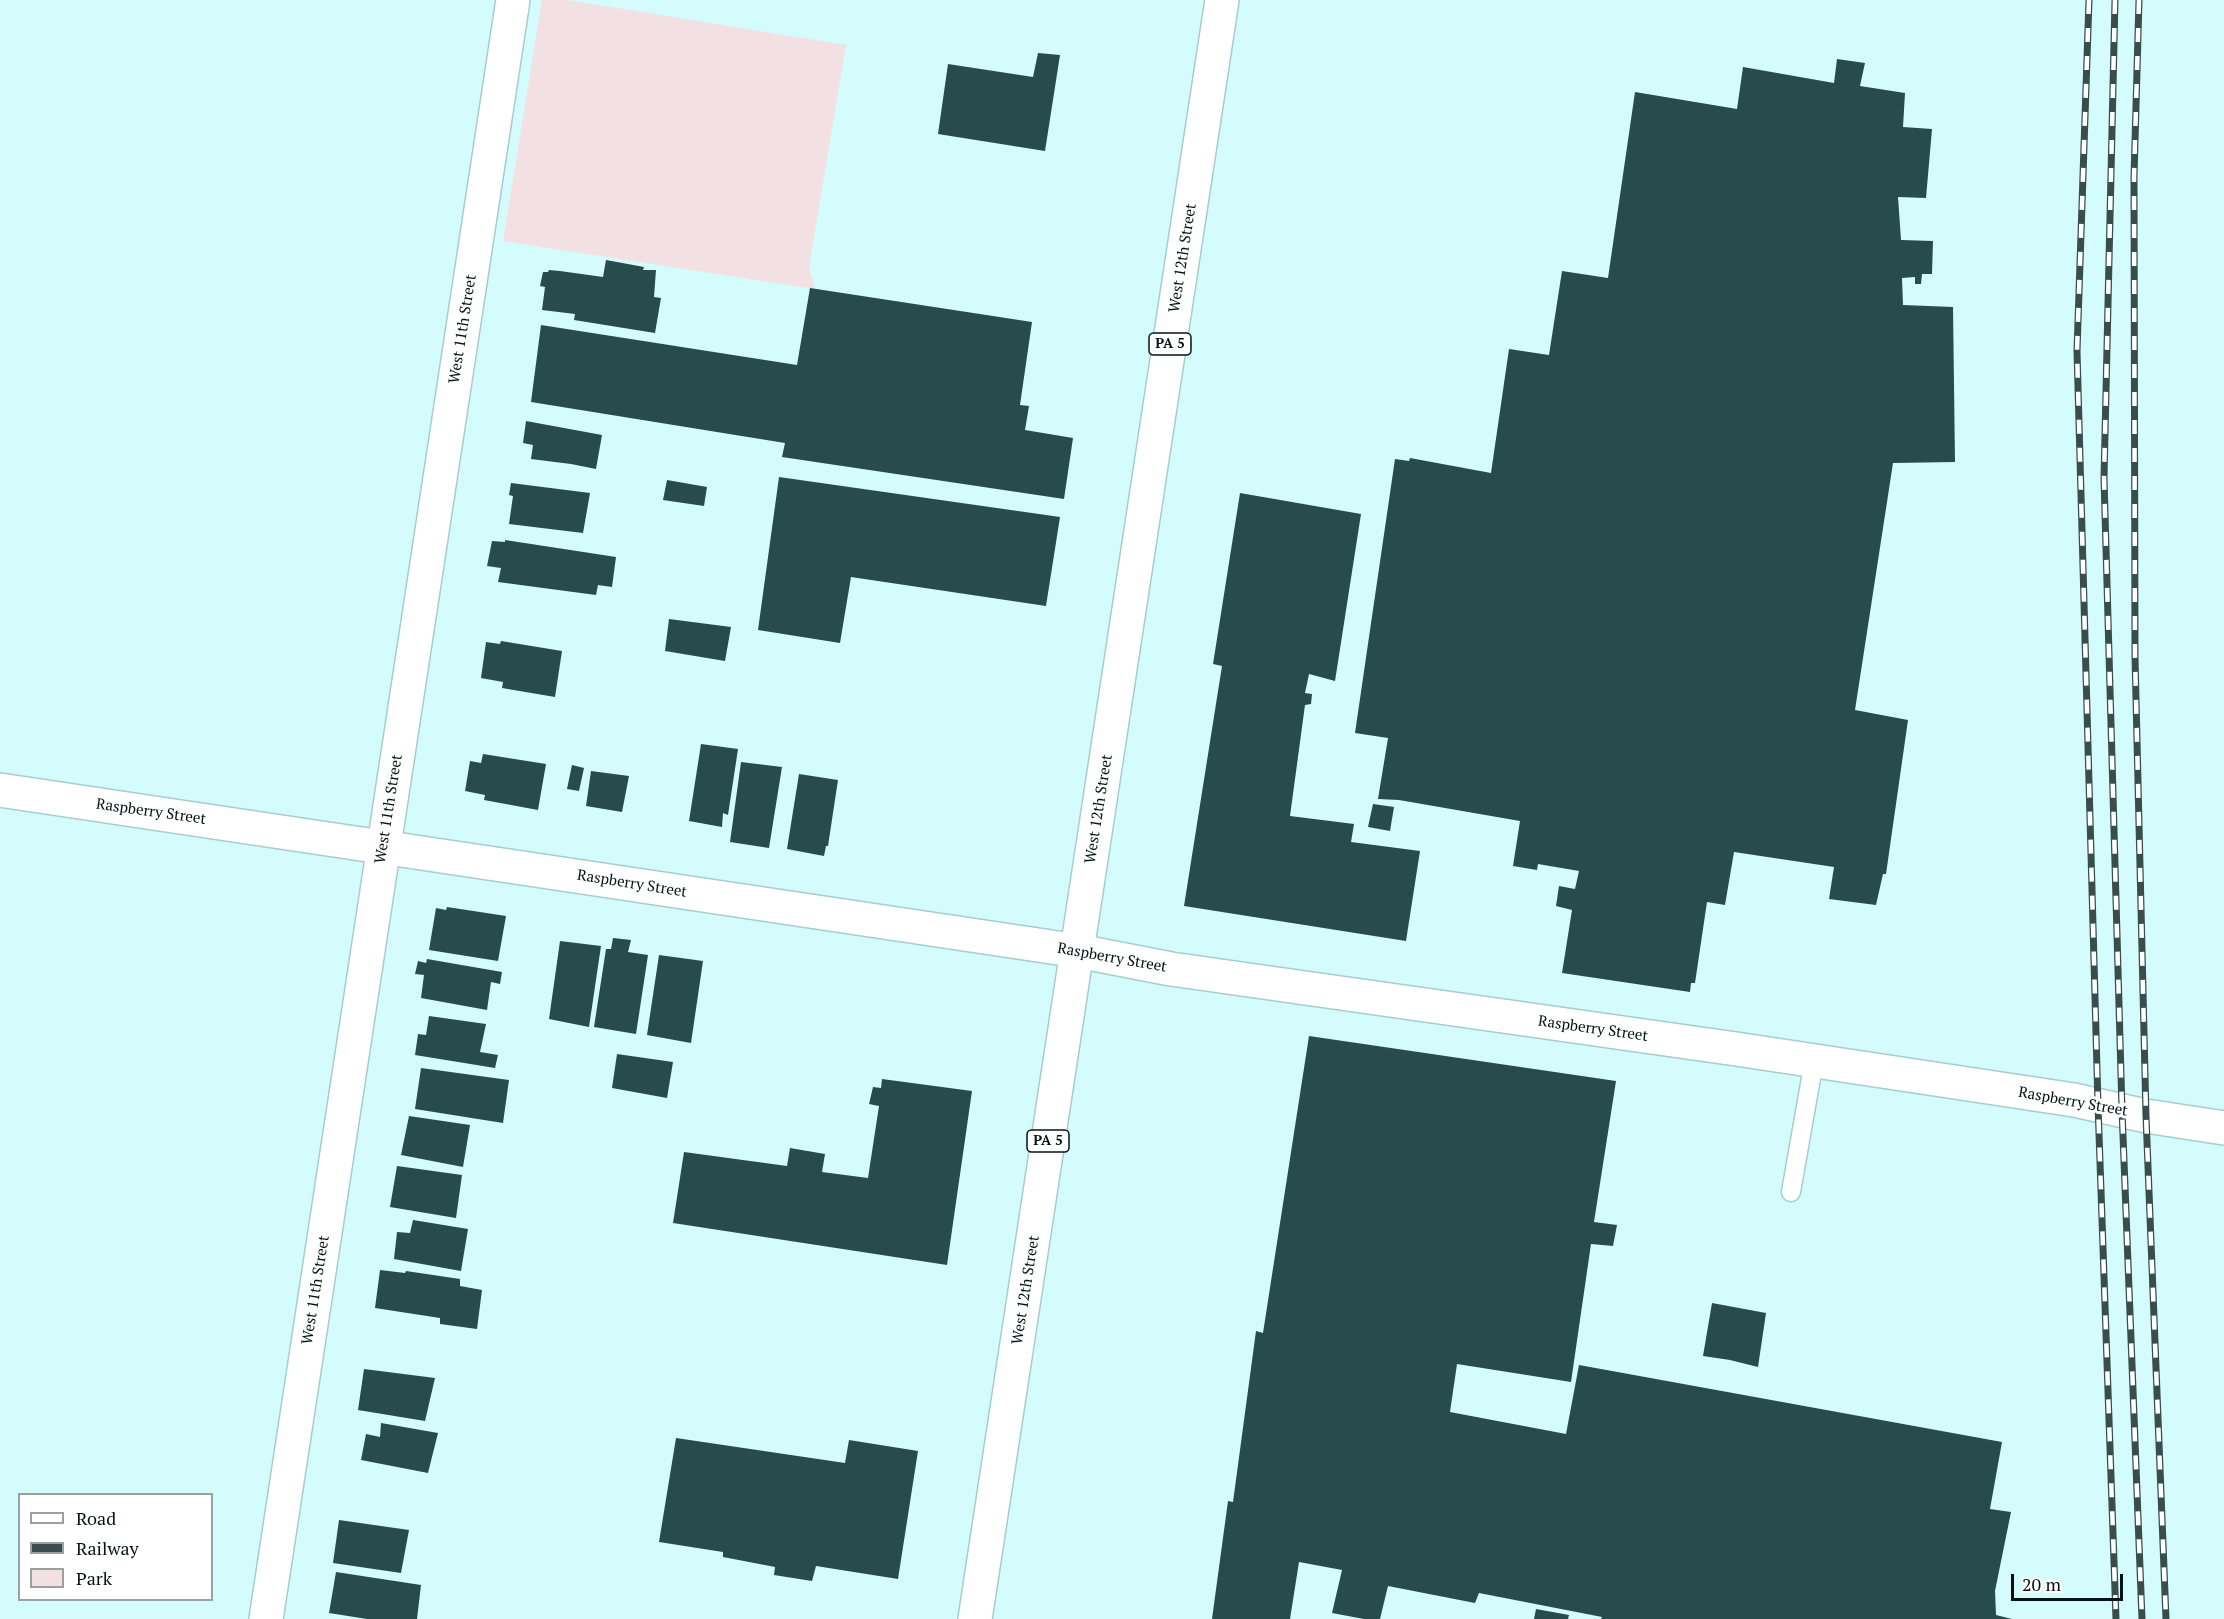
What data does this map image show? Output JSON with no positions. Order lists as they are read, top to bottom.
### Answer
{
  "streets": {
    "street": [
      "West 12th Street",
      "West 11th Street",
      "PA 5",
      "Raspberry Street"
    ]
  },
  "crossings": [
    ["West 12th Street", "Raspberry Street"],
    ["West 11th Street", "Raspberry Street"]
  ],
  "legend": ["Road", "Railway", "Park"],
  "scale_bar": "20 m"
}
